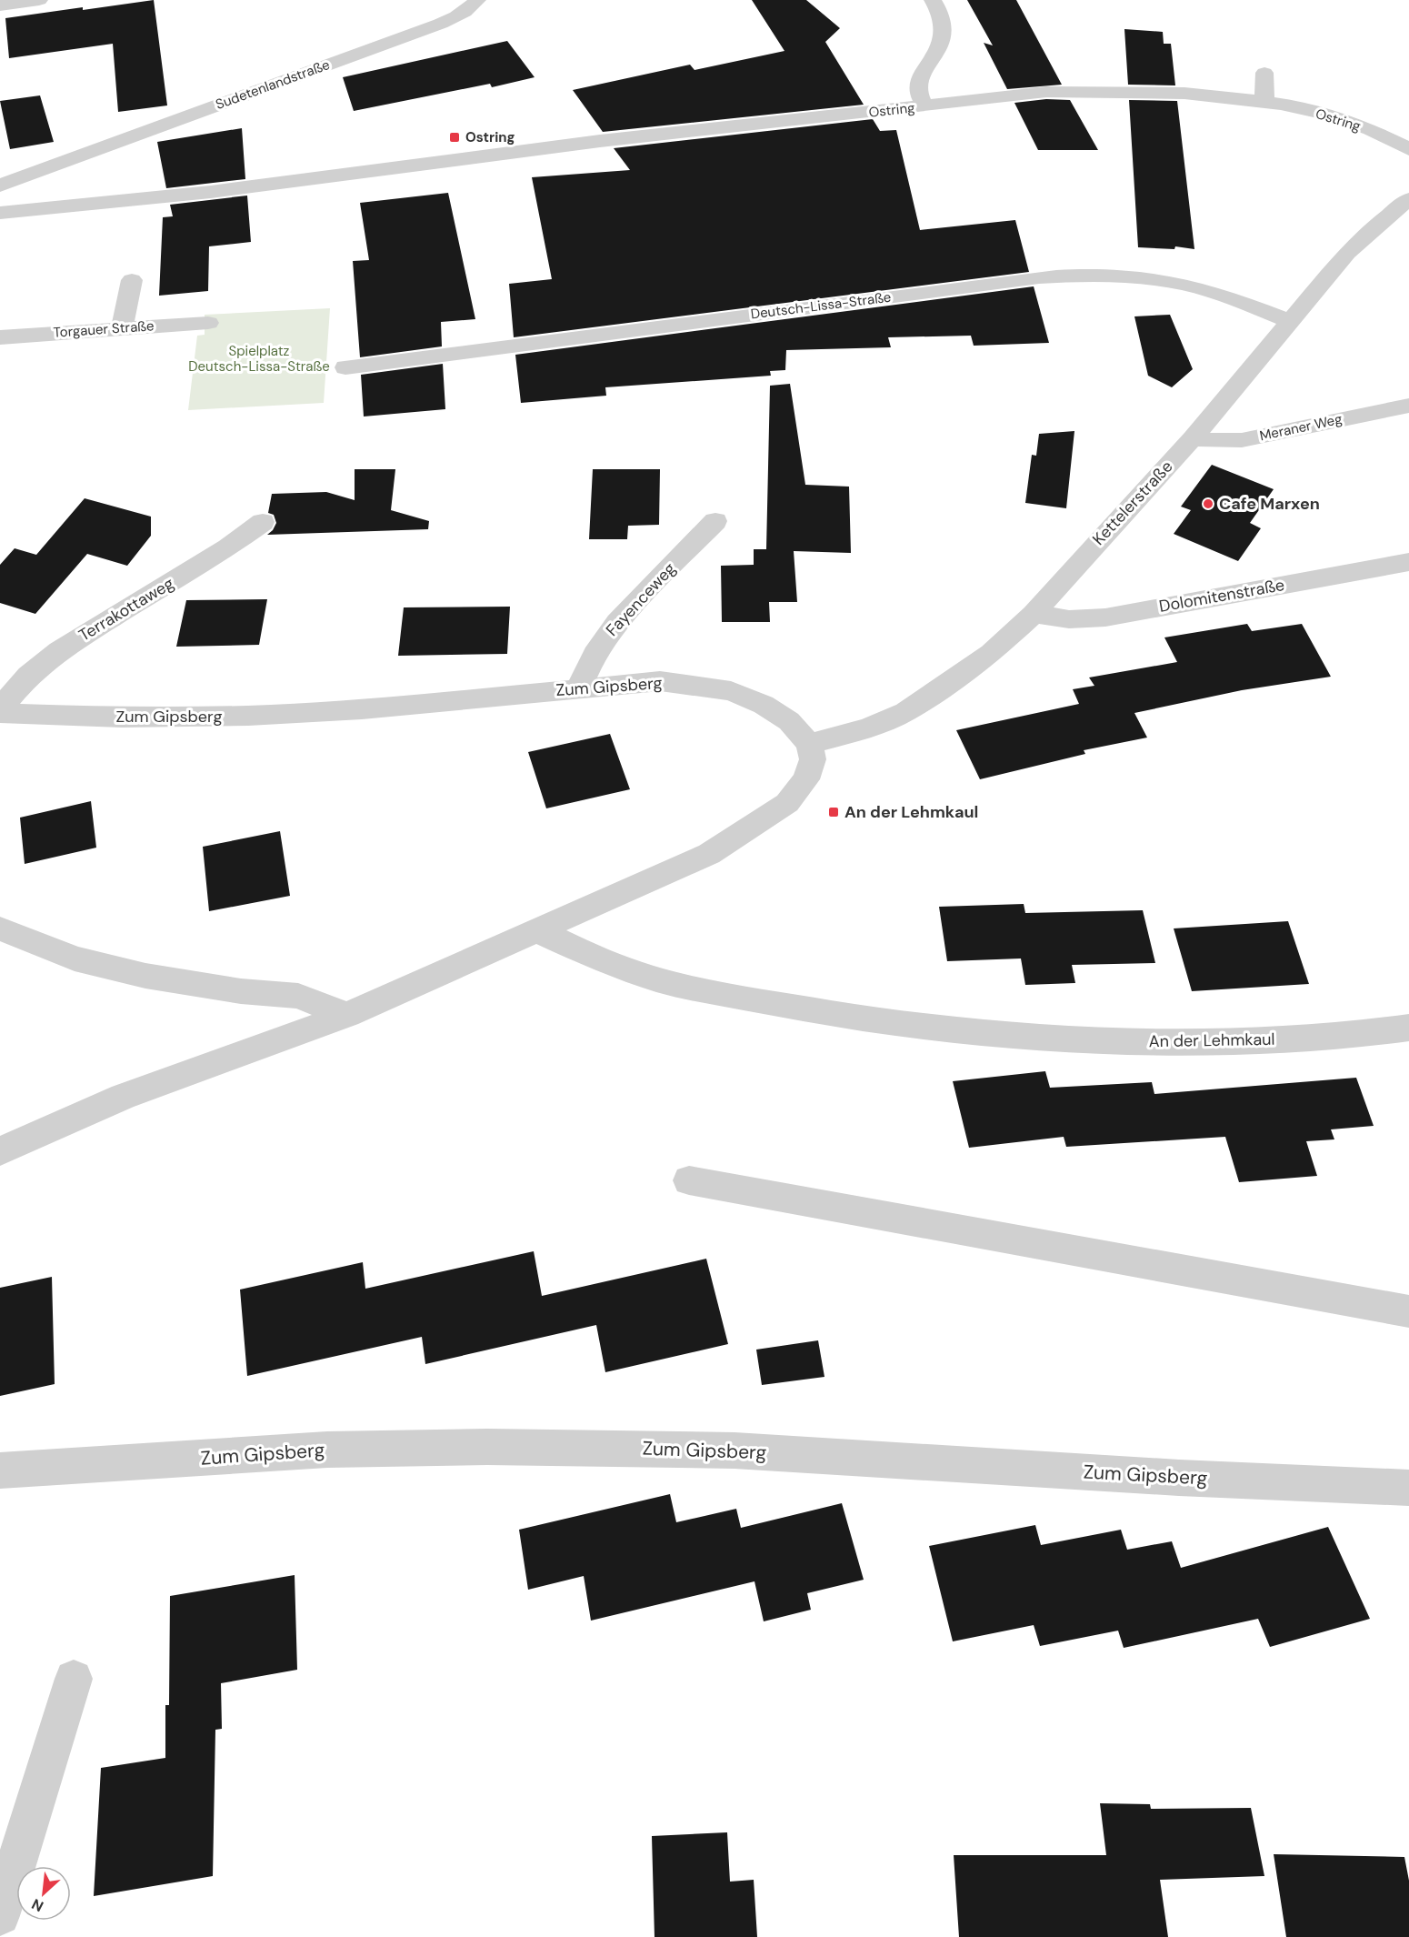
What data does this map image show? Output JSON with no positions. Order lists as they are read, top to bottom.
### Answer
{
  "streets": {
    "street": [
      "Sudetenlandstraße",
      "Ostring",
      "Deutsch-Lissa-Straße",
      "Torgauer Straße",
      "Meraner Weg",
      "Kettelerstraße",
      "Dolomitenstraße",
      "Fayenceweg",
      "Terrakottaweg",
      "Zum Gipsberg",
      "An der Lehmkaul"
    ]
  },
  "crossings": [
    ["Sudetenlandstraße", "Ostring"],
    ["Deutsch-Lissa-Straße", "Kettelerstraße"],
    ["Meraner Weg", "Kettelerstraße"],
    ["Kettelerstraße", "Dolomitenstraße"],
    ["Kettelerstraße", "Zum Gipsberg"],
    ["Fayenceweg", "Zum Gipsberg"]
  ],
  "parks": ["Spielplatz Deutsch-Lissa-Straße"],
  "places": {
    "transit": ["Ostring", "An der Lehmkaul"],
    "other": ["Cafe Marxen"]
  },
  "north": "bottom left"
}
